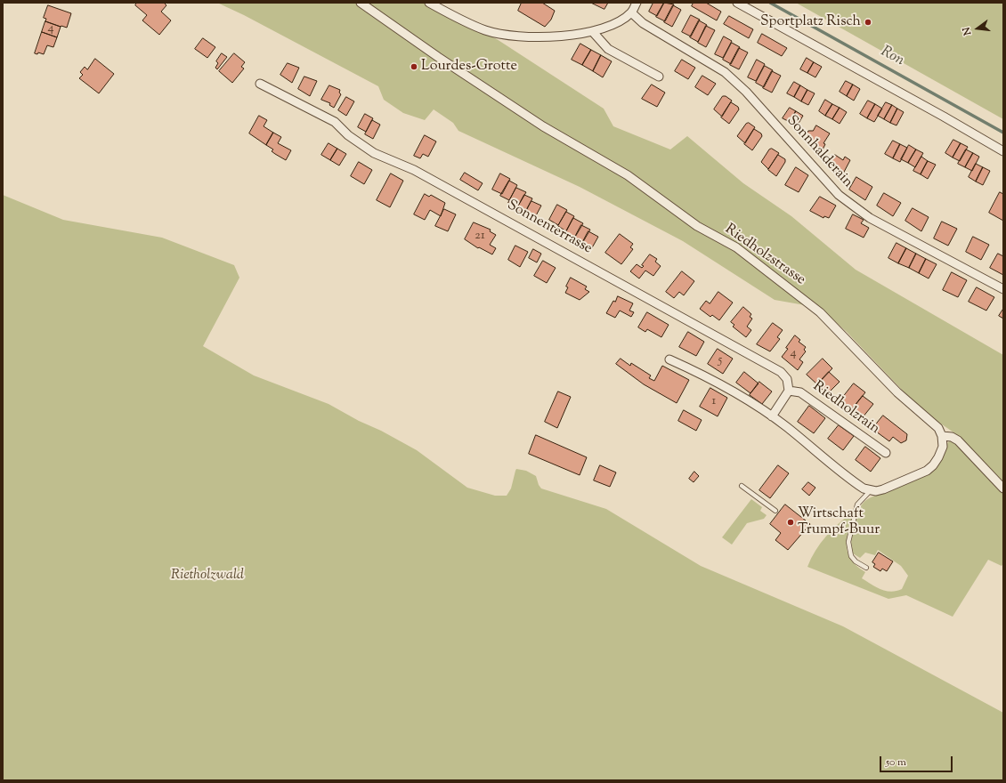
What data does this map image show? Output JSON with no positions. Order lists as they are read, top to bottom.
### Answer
{
  "streets": {
    "street": [
      "Sonnhalderain",
      "Sonnenterrasse",
      "Riedholzstrasse",
      "Riedholzrain"
    ]
  },
  "crossings": [
    ["Sonnenterrasse", "Riedholzrain"]
  ],
  "water": ["Ron"],
  "parks": ["Rietholzwald"],
  "places": ["Sportplatz Risch", "Lourdes-Grotte", "Wirtschaft Trumpf-Buur"],
  "house_numbers": [
    "4",
    "21",
    "4",
    "5",
    "1"
  ],
  "scale_bar": "50 m",
  "north": "left"
}
